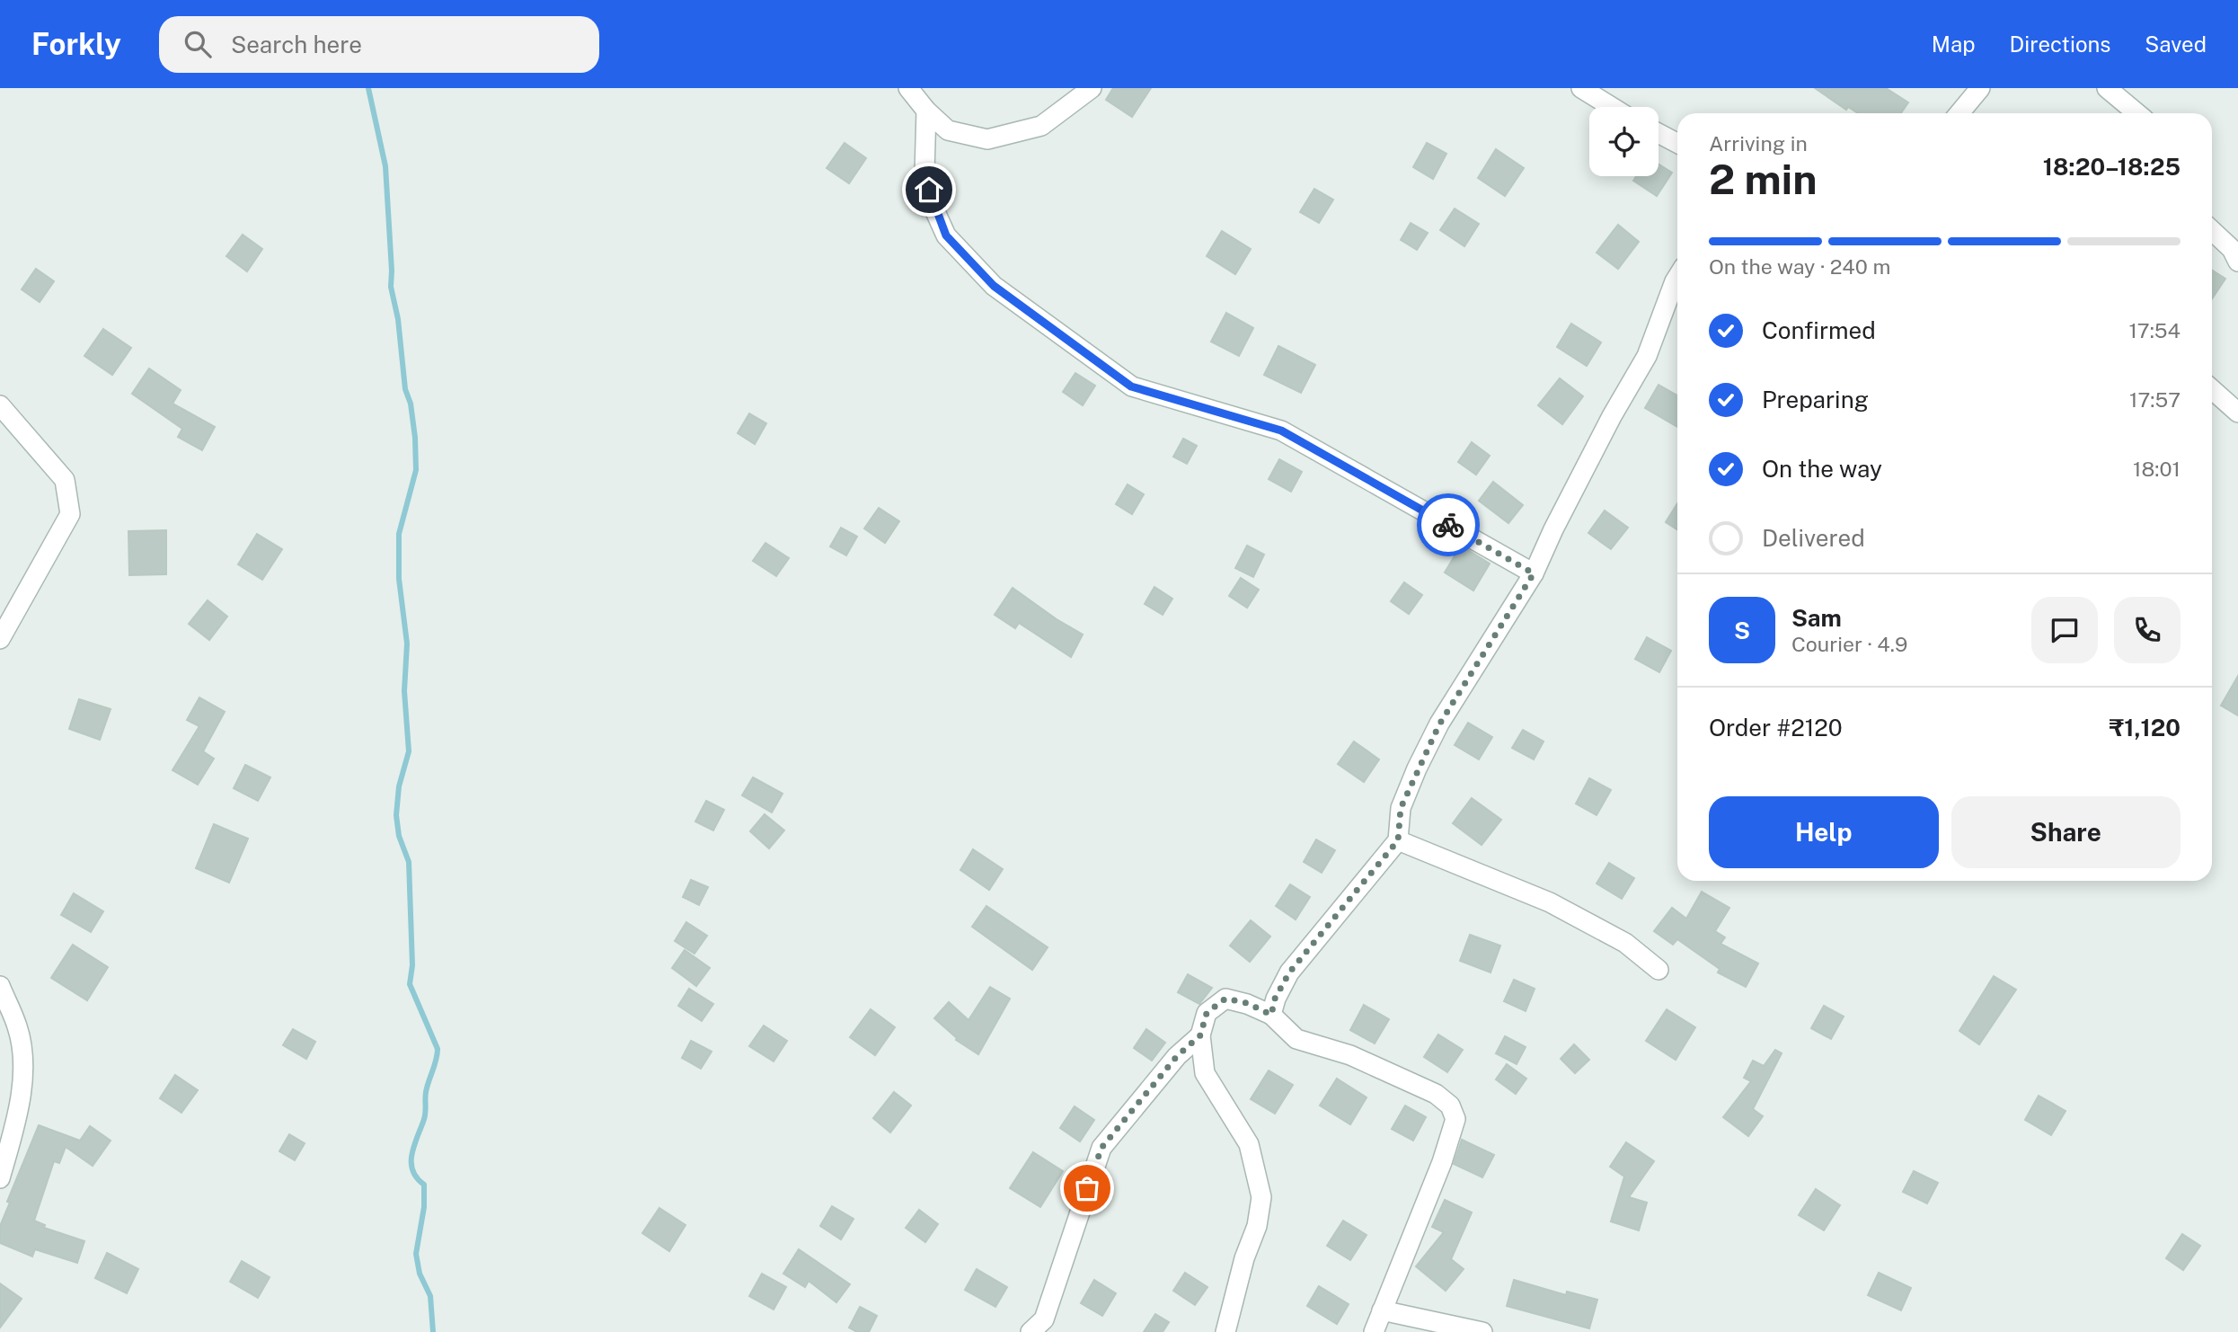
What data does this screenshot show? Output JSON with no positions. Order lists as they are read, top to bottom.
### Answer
{
  "page": {
    "header": "Forkly",
    "search": "Search here",
    "nav": ["Map", "Directions", "Saved"],
    "heading": ["2 min", "Arriving in", "18:20–18:25"],
    "panel": [
      "Sam",
      "Courier · 4.9",
      "Order #2120",
      "₹1,120"
    ],
    "bar": "On the way · 240 m",
    "list": [
      ["Confirmed", "17:54"],
      ["Preparing", "17:57"],
      ["On the way", "18:01"],
      "Delivered"
    ],
    "round": "S",
    "buttons": ["Help", "Share"]
  }
}
